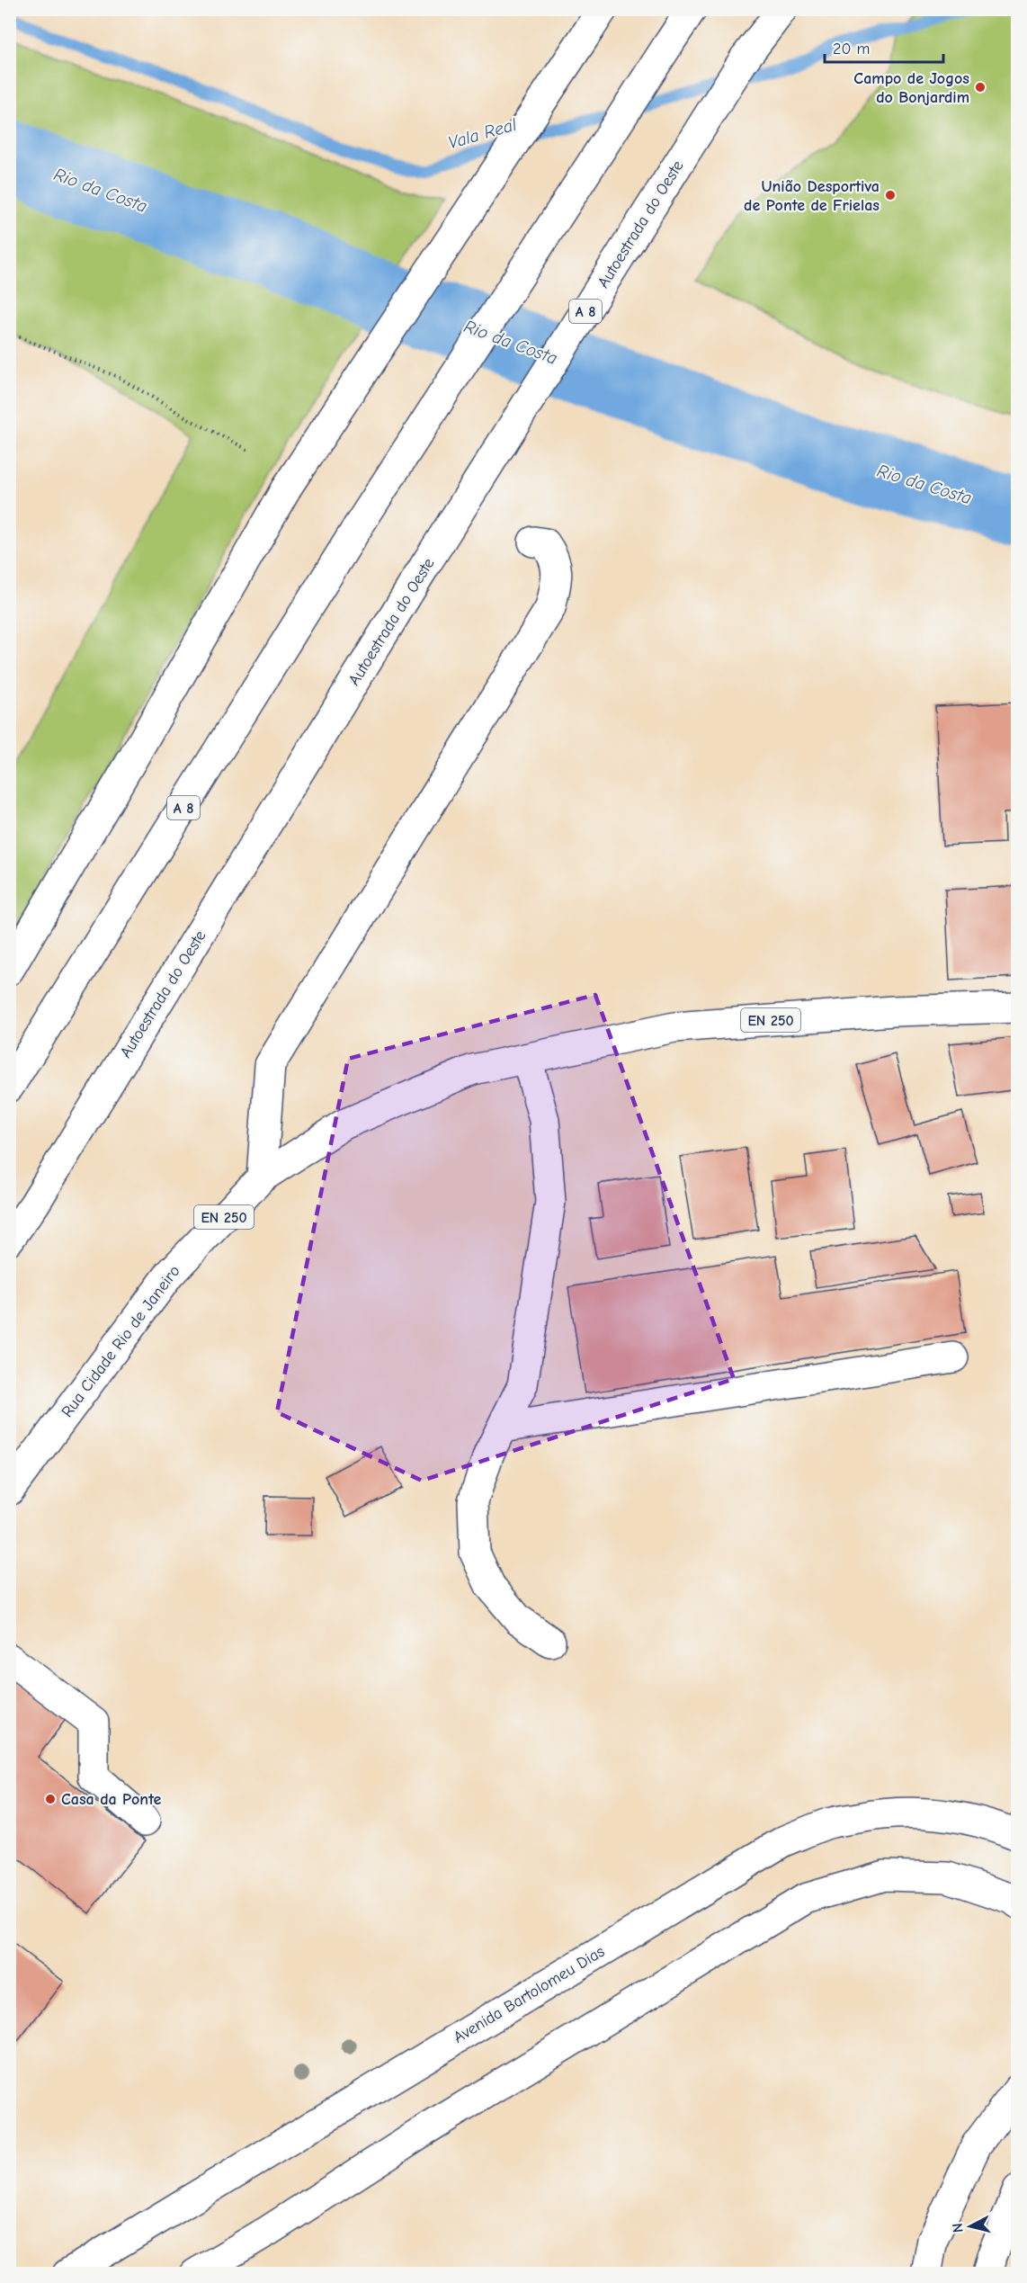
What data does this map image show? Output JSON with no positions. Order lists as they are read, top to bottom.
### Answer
{
  "streets": {
    "main road": [
      "Autoestrada do Oeste",
      "A 8",
      "EN 250",
      "Rua Cidade Rio de Janeiro",
      "Avenida Bartolomeu Dias"
    ]
  },
  "crossings": [
    ["EN 250", "Rua Cidade Rio de Janeiro"]
  ],
  "water": ["Vala Real", "Rio da Costa"],
  "places": ["Campo de Jogos do Bonjardim", "União Desportiva de Ponte de Frielas", "Casa da Ponte"],
  "scale_bar": "20 m",
  "north": "left"
}
